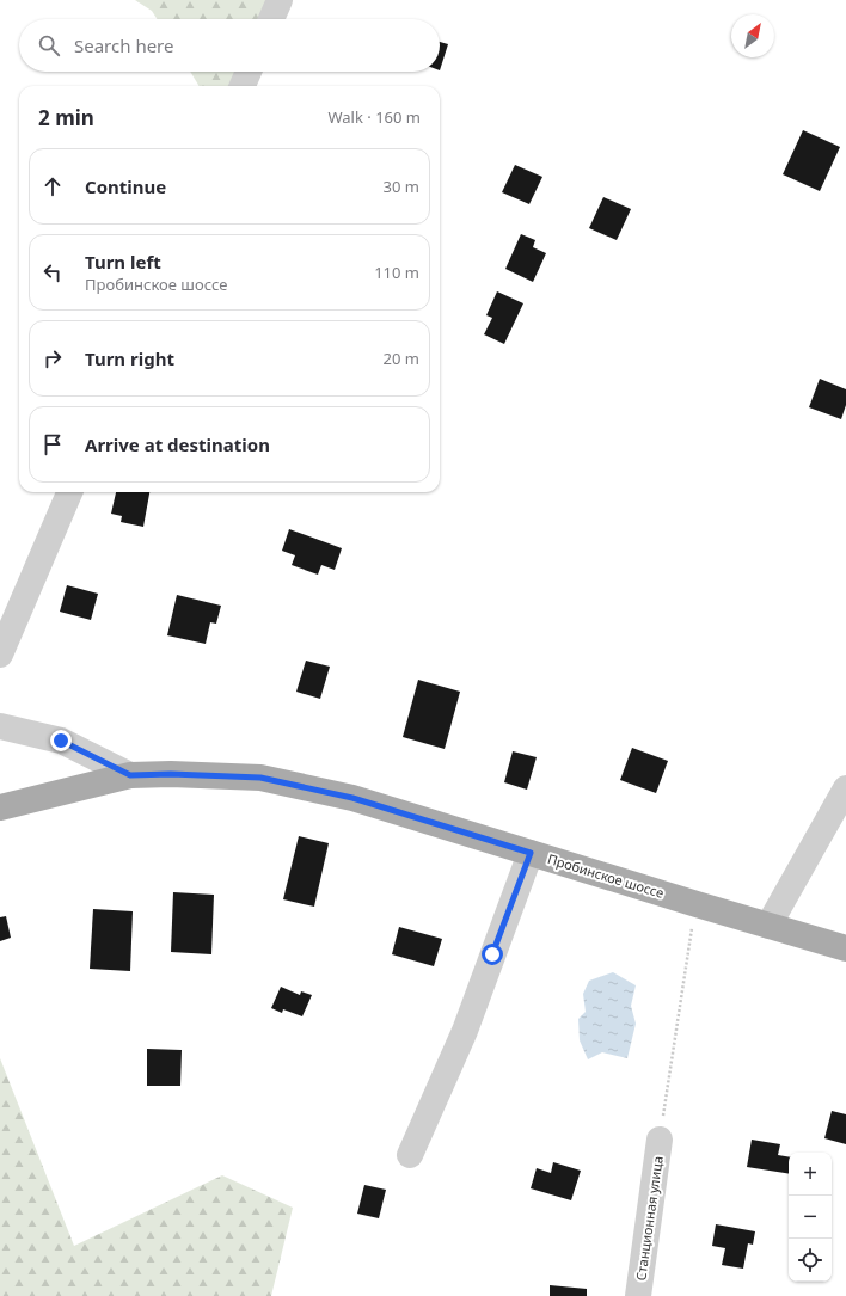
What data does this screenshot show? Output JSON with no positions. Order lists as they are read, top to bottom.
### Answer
{
  "streets": {
    "main road": ["Пробинское шоссе"],
    "street": ["Станционная улица"]
  },
  "north": "top right",
  "page": {
    "search": "Search here",
    "heading": ["2 min", "Walk · 160 m"],
    "list": [
      ["Continue", "30 m"],
      ["Turn left", "Пробинское шоссе", "110 m"],
      ["Turn right", "20 m"],
      "Arrive at destination"
    ],
    "map_buttons": ["+", "−"]
  }
}
